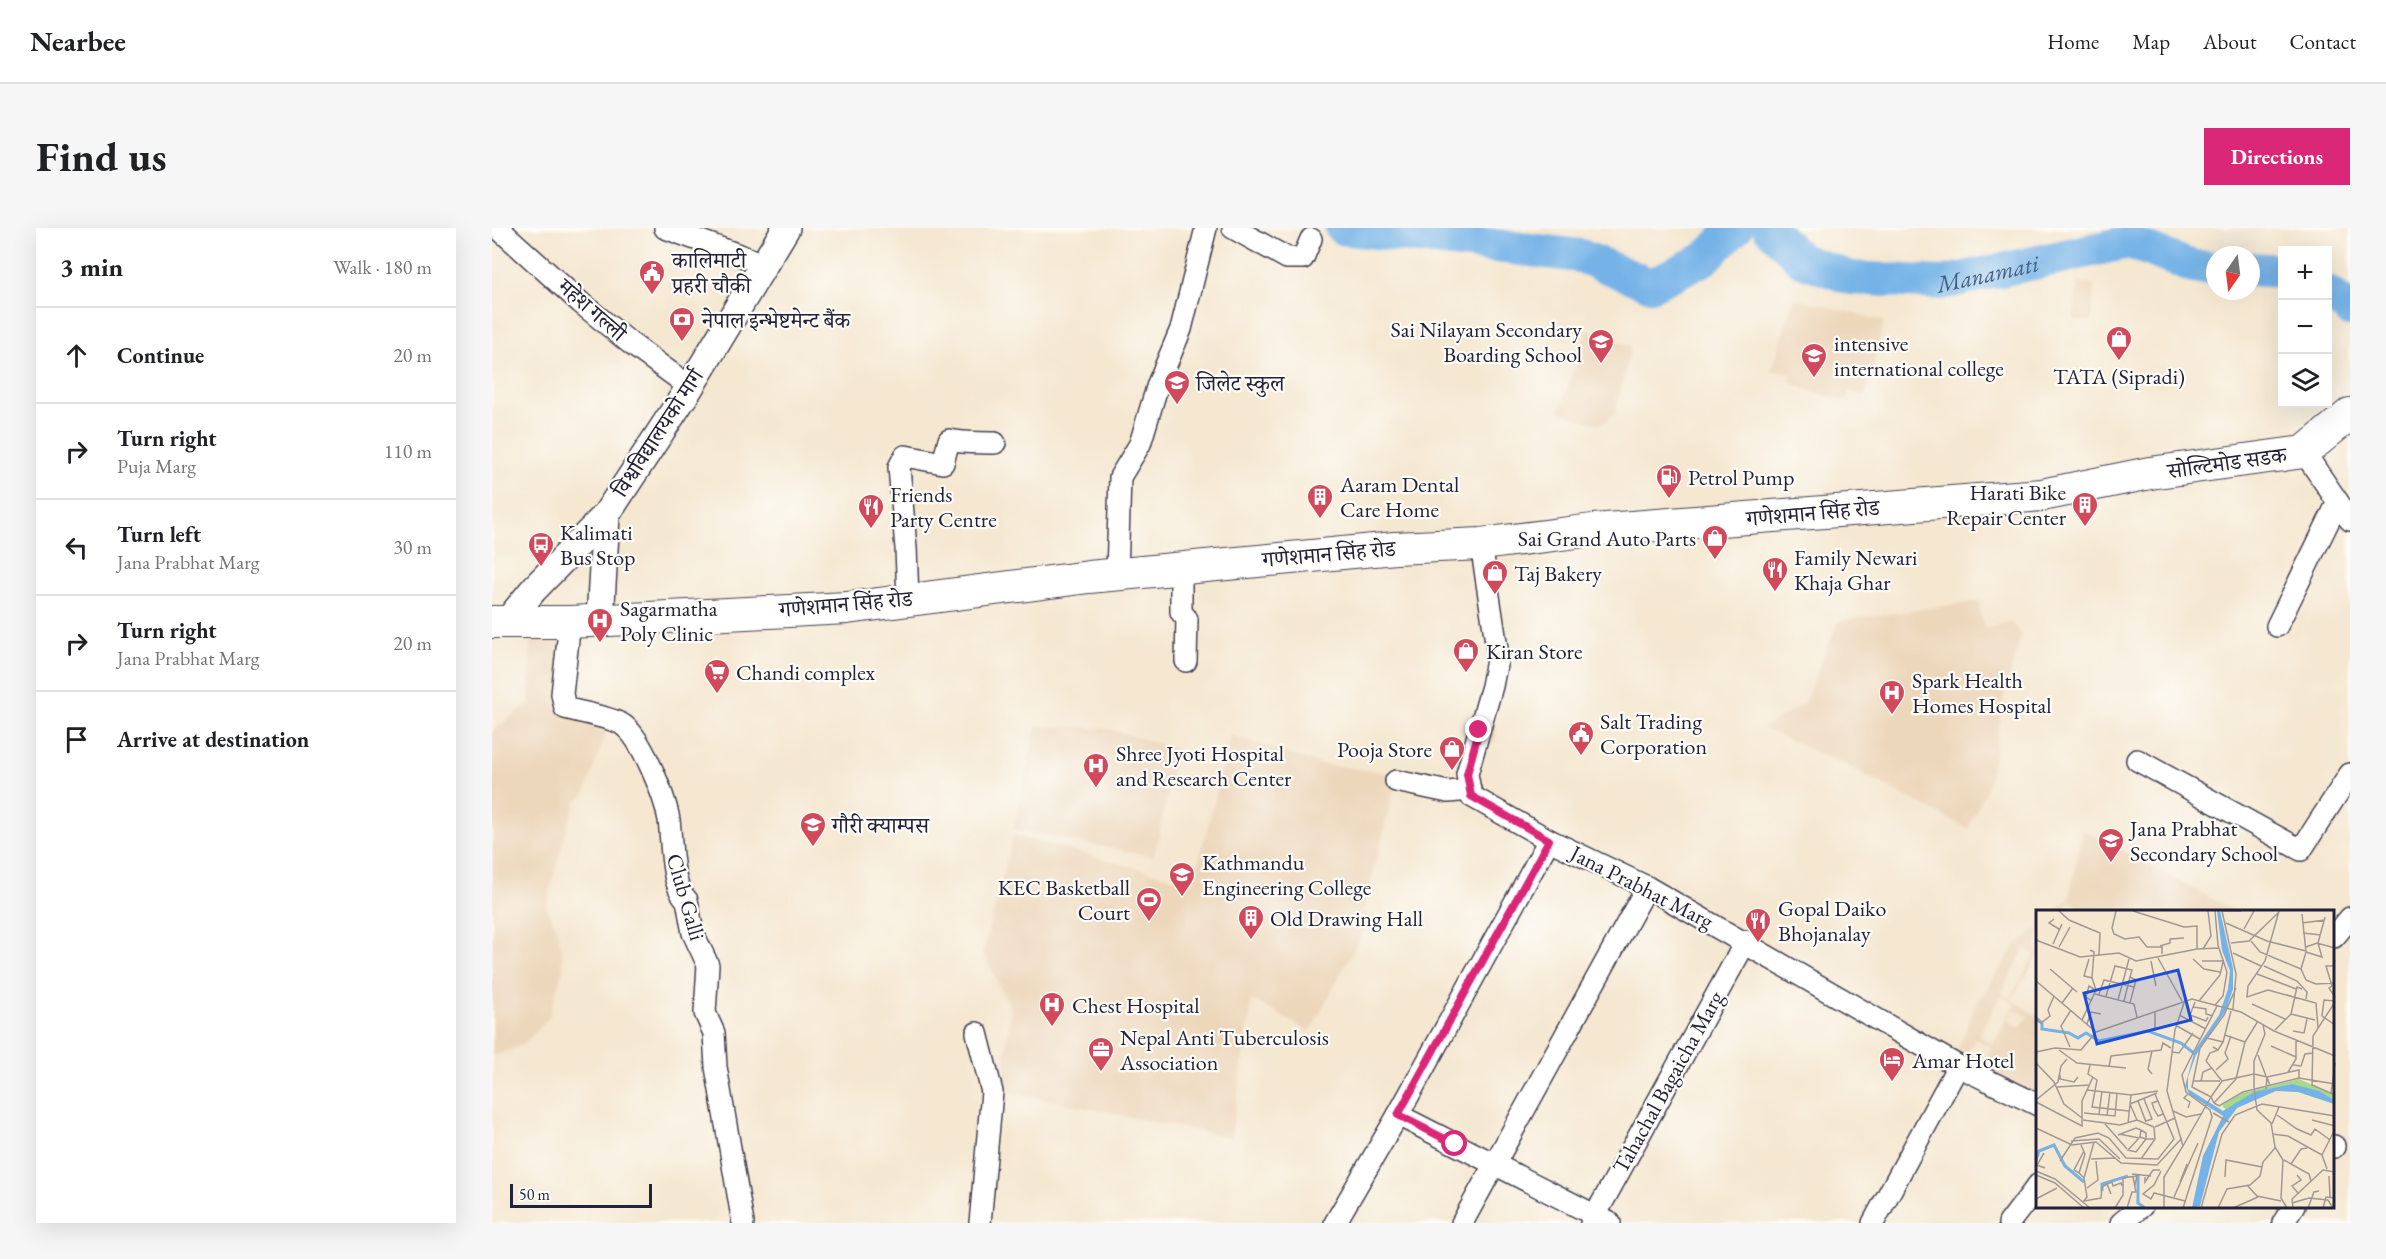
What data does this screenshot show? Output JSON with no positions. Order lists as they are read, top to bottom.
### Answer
{
  "streets": {
    "highway": ["सोल्टिमोड सडक", "गणेशमान सिंह रोड"],
    "main road": ["विश्वविद्यालयको मार्ग"],
    "street": [
      "महेश गल्ली",
      "Jana Prabhat Marg",
      "Club Galli",
      "Tahachal Bagaicha Marg"
    ]
  },
  "crossings": [
    ["महेश गल्ली", "विश्वविद्यालयको मार्ग"],
    ["विश्वविद्यालयको मार्ग", "गणेशमान सिंह रोड"],
    ["सोल्टिमोड सडक", "गणेशमान सिंह रोड"],
    ["गणेशमान सिंह रोड", "Club Galli"],
    ["Jana Prabhat Marg", "Tahachal Bagaicha Marg"]
  ],
  "water": ["Manamati"],
  "places": {
    "public building": ["कालिमाटी प्रहरी चौकी", "Salt Trading Corporation"],
    "bank": ["नेपाल इन्भेष्टमेन्ट बैंक"],
    "shop": [
      "TATA (Sipradi)",
      "Sai Grand Auto Parts",
      "Taj Bakery",
      "Kiran Store",
      "Pooja Store"
    ],
    "school or university": [
      "Sai Nilayam Secondary Boarding School",
      "intensive international college",
      "जिलेट स्कुल",
      "गौरी क्याम्पस",
      "Jana Prabhat Secondary School",
      "Kathmandu Engineering College"
    ],
    "fuel station": ["Petrol Pump"],
    "building": ["Aaram Dental Care Home", "Harati Bike Repair Center", "Old Drawing Hall"],
    "restaurant": ["Friends Party Centre", "Family Newari Khaja Ghar", "Gopal Daiko Bhojanalay"],
    "bus stop": ["Kalimati Bus Stop"],
    "hospital": [
      "Sagarmatha Poly Clinic",
      "Spark Health Homes Hospital",
      "Shree Jyoti Hospital and Research Center",
      "Chest Hospital"
    ],
    "supermarket": ["Chandi complex"],
    "sports": ["KEC Basketball Court"],
    "office": ["Nepal Anti Tuberculosis Association"],
    "hotel": ["Amar Hotel"]
  },
  "scale_bar": "50 m",
  "north": "bottom",
  "page": {
    "header": "Nearbee",
    "nav": [
      "Home",
      "Map",
      "About",
      "Contact"
    ],
    "buttons": "Directions",
    "title": "Find us",
    "heading": ["3 min", "Walk · 180 m"],
    "map_buttons": ["+", "−"],
    "list": [
      ["Continue", "20 m"],
      ["Turn right", "Puja Marg", "110 m"],
      ["Turn left", "Jana Prabhat Marg", "30 m"],
      ["Turn right", "Jana Prabhat Marg", "20 m"],
      "Arrive at destination"
    ],
    "scale": "50 m"
  }
}
